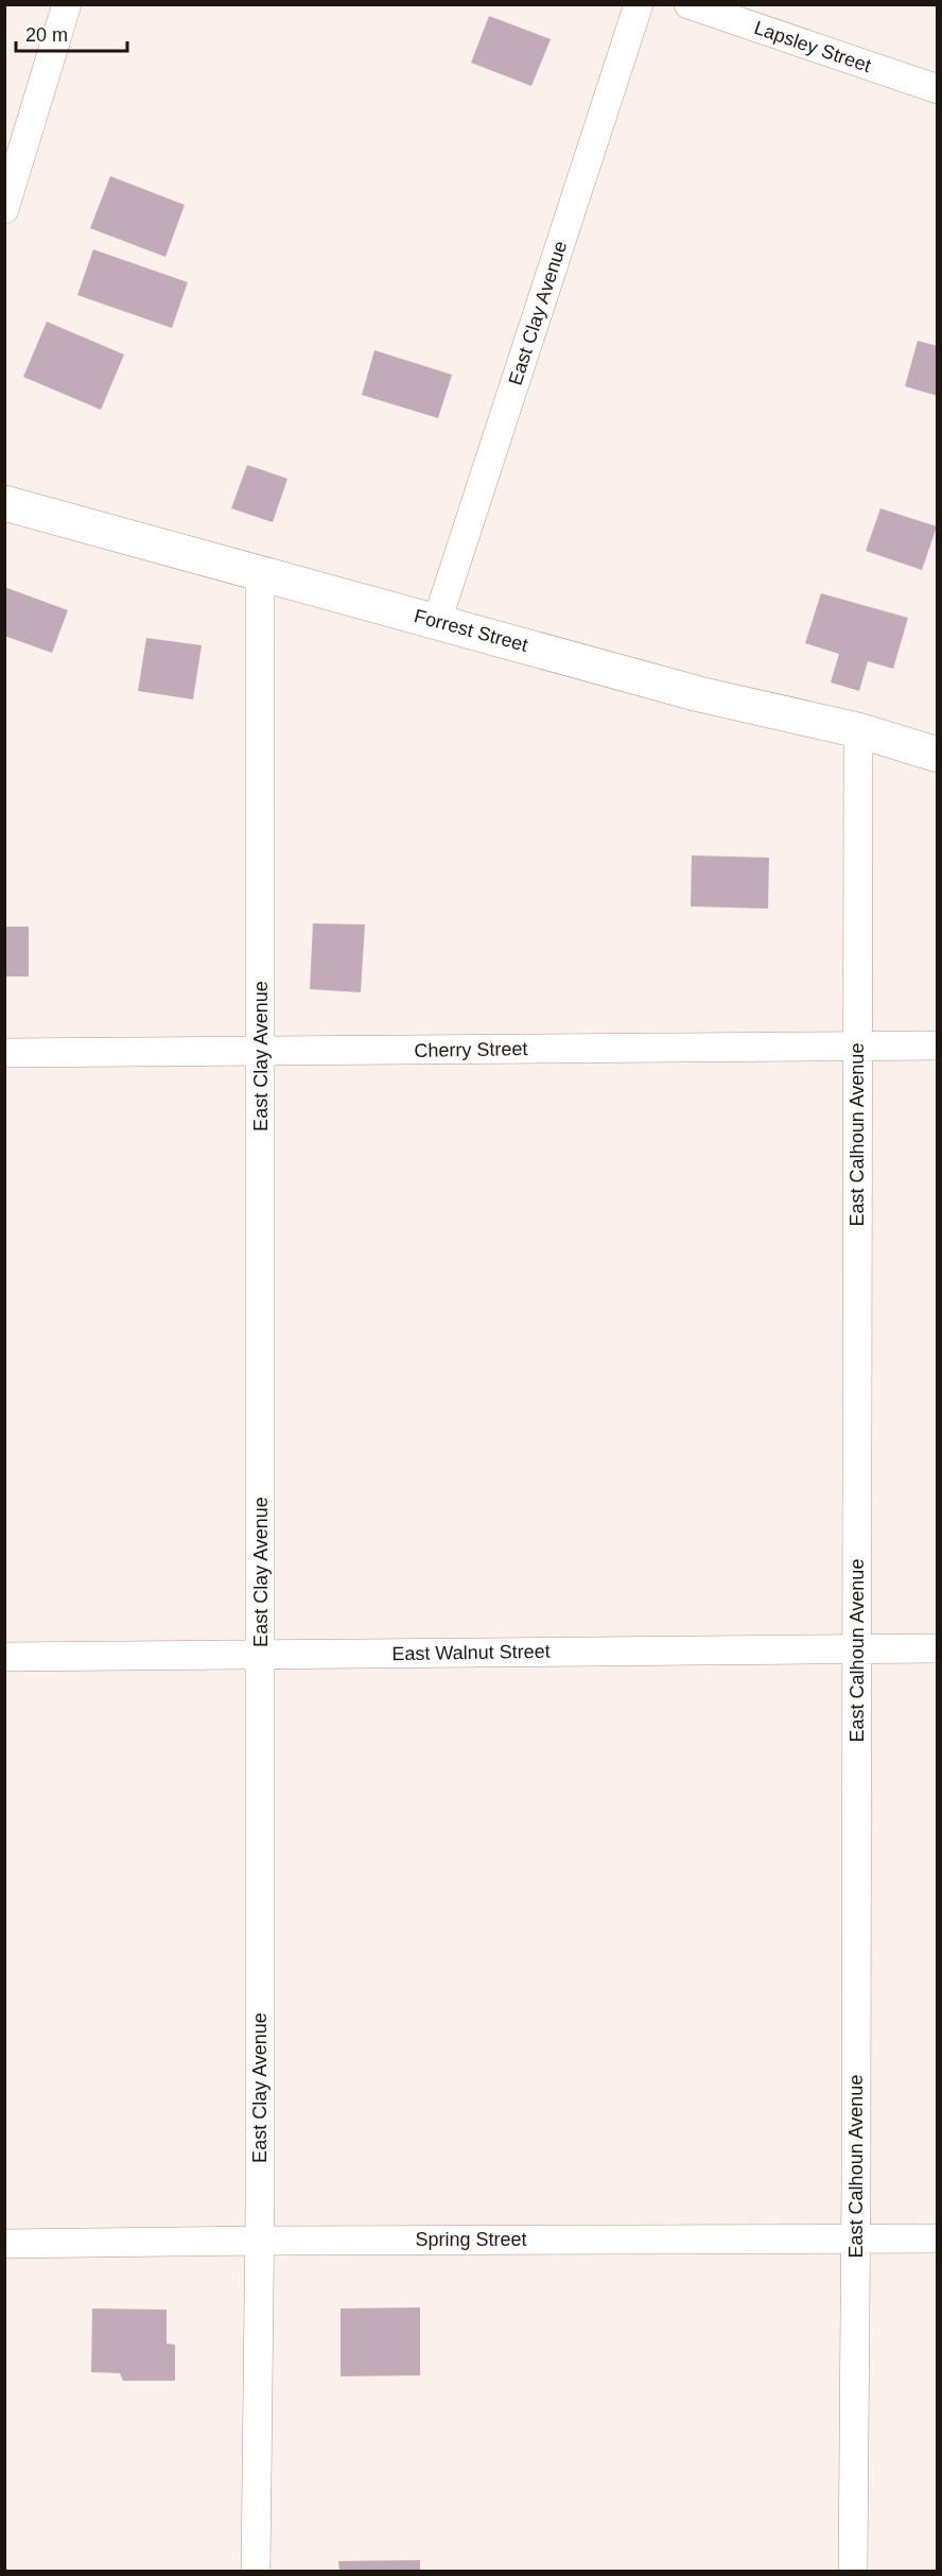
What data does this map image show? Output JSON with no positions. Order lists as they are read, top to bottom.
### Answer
{
  "streets": {
    "street": [
      "Lapsley Street",
      "East Clay Avenue",
      "Forrest Street",
      "Cherry Street",
      "East Calhoun Avenue",
      "East Walnut Street",
      "Spring Street"
    ]
  },
  "crossings": [
    ["East Clay Avenue", "Forrest Street"],
    ["East Clay Avenue", "Cherry Street"],
    ["East Clay Avenue", "East Walnut Street"],
    ["East Clay Avenue", "Spring Street"],
    ["Forrest Street", "East Calhoun Avenue"],
    ["Cherry Street", "East Calhoun Avenue"],
    ["East Calhoun Avenue", "East Walnut Street"],
    ["East Calhoun Avenue", "Spring Street"]
  ],
  "scale_bar": "20 m"
}
